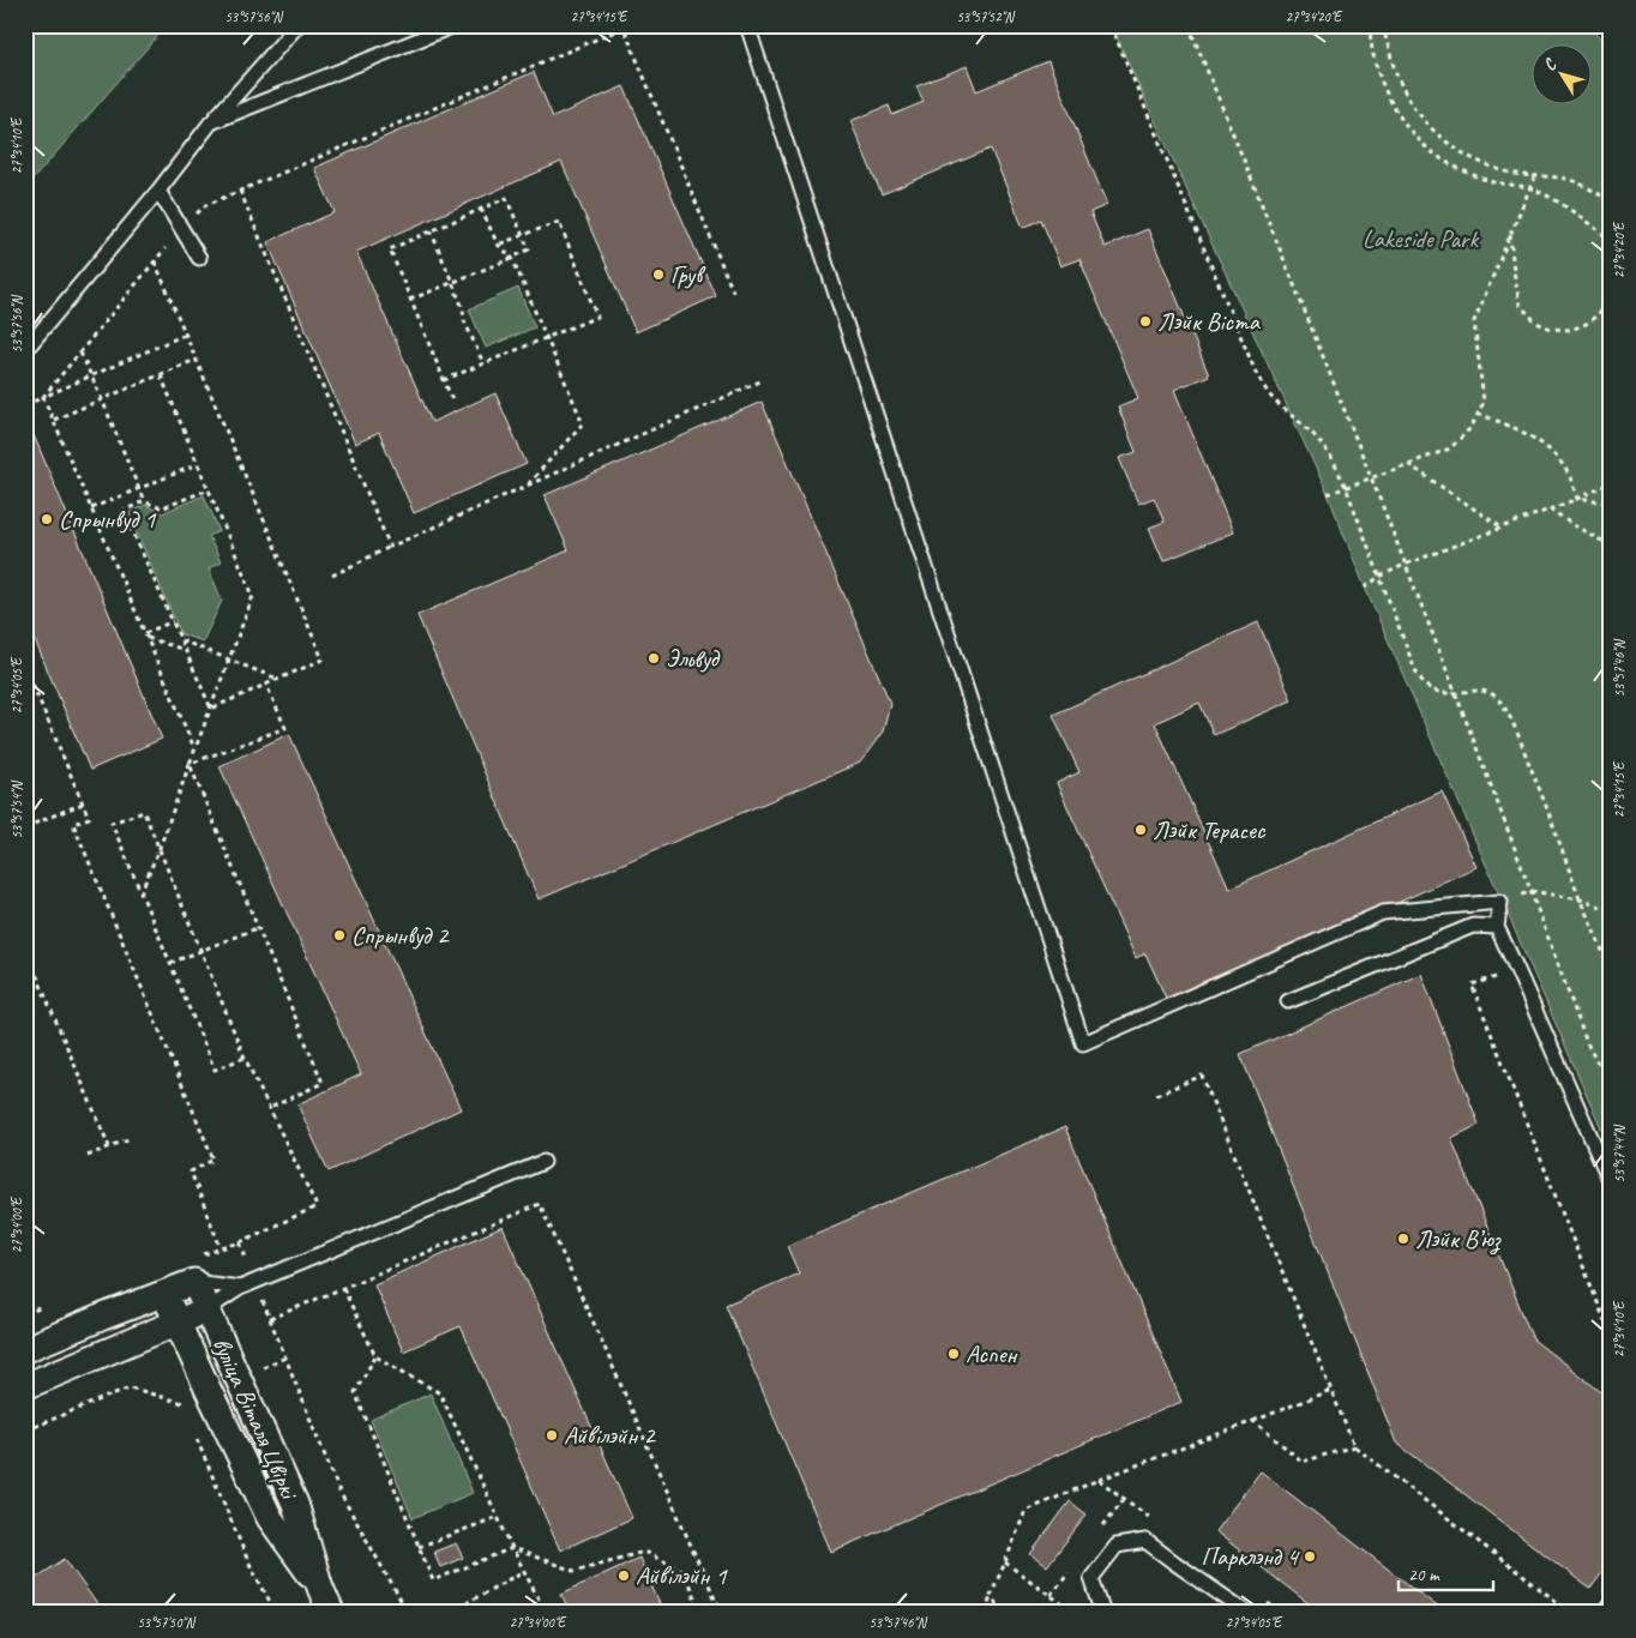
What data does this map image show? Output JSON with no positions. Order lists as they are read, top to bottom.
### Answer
{
  "streets": {
    "street": ["вуліца Віталя Цвіркі"]
  },
  "parks": ["Lakeside Park"],
  "places": [
    "Грув",
    "Лэйк Вiста",
    "Спрынвуд 1",
    "Эльвуд",
    "Лэйк Терасес",
    "Спрынвуд 2",
    "Лэйк В’юз",
    "Аспен",
    "Айвілэйн 2",
    "Парклэнд 4",
    "Айвілэйн 1"
  ],
  "scale_bar": "20 m",
  "north": "top left",
  "coordinates": [
    "53°57'56\"N",
    "27°34'15\"E",
    "53°57'52\"N",
    "27°34'20\"E",
    "27°34'10\"E",
    "53°57'46\"N",
    "27°34'05\"E",
    "53°57'54\"N",
    "53°57'44\"N",
    "27°34'00\"E",
    "53°57'50\"N"
  ]
}
